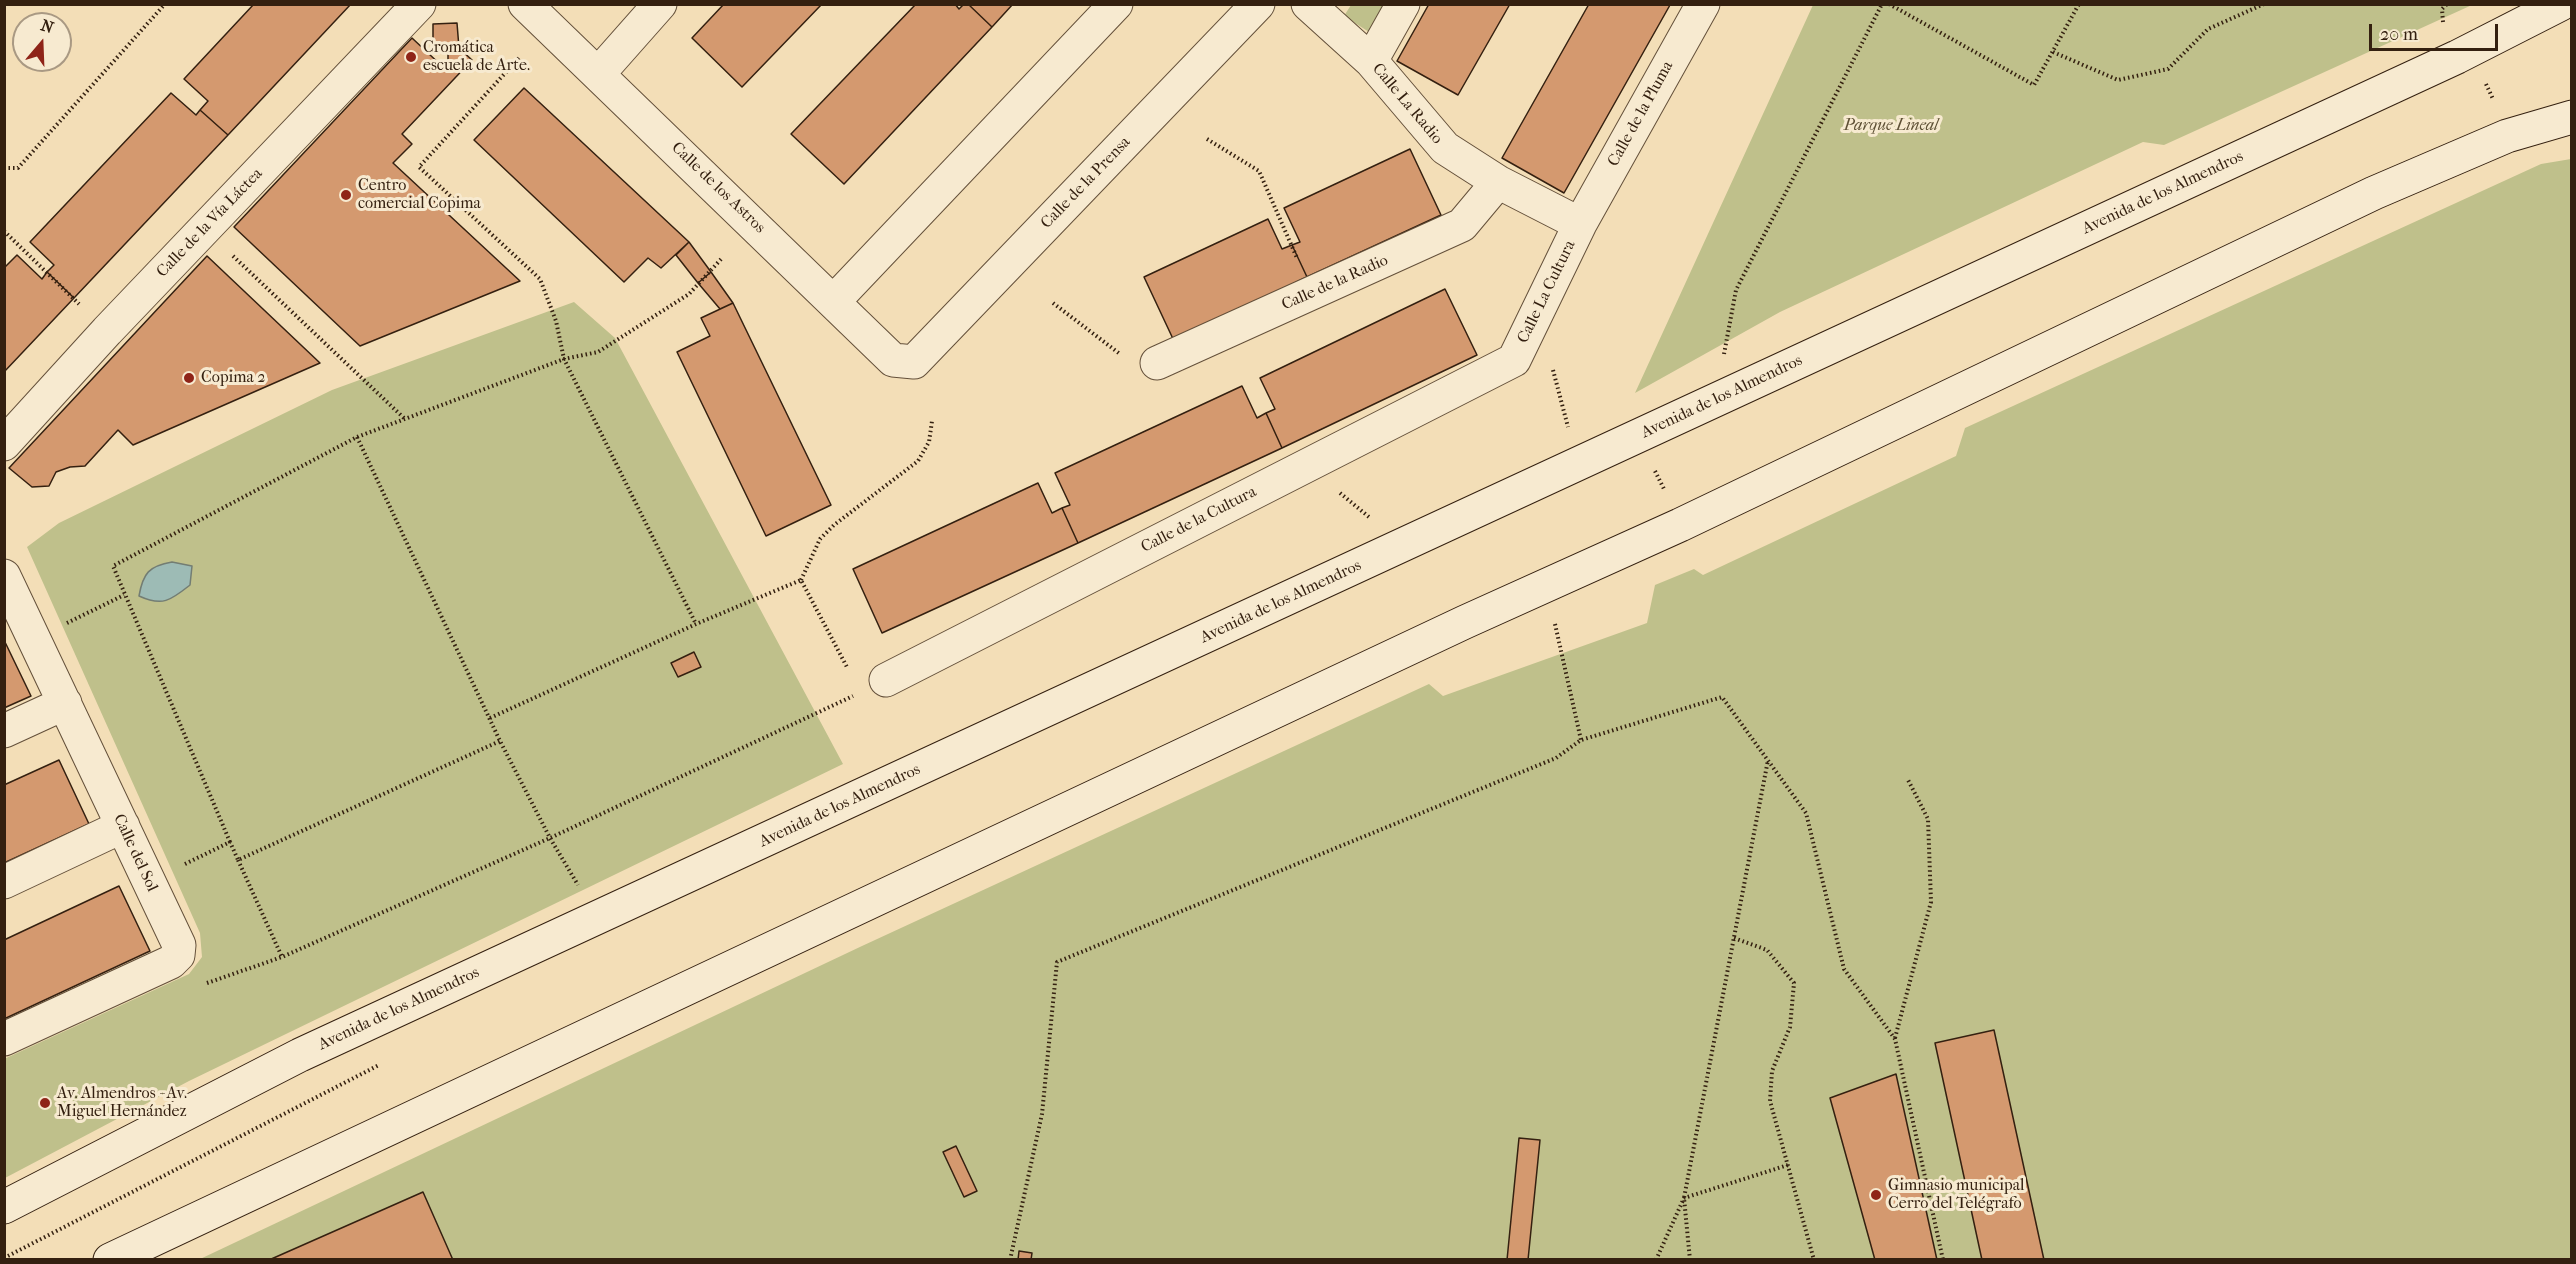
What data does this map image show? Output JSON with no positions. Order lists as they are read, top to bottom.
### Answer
{
  "streets": {
    "main road": [
      "Calle La Radio",
      "Calle de la Pluma",
      "Calle de la Prensa",
      "Calle de los Astros",
      "Avenida de los Almendros",
      "Calle de la Vía Láctea",
      "Calle de la Radio",
      "Calle La Cultura",
      "Calle de la Cultura",
      "Calle del Sol"
    ]
  },
  "crossings": [
    ["Calle La Radio", "Calle de la Pluma"],
    ["Calle La Radio", "Calle de la Radio"],
    ["Calle La Radio", "Calle La Cultura"],
    ["Calle de la Pluma", "Calle La Cultura"],
    ["Calle de la Prensa", "Calle de los Astros"],
    ["Calle La Cultura", "Calle de la Cultura"]
  ],
  "parks": ["Parque Lineal"],
  "places": [
    "Cromática escuela de Arte.",
    "Centro comercial Copima",
    "Copima 2",
    "Av. Almendros - Av. Miguel Hernández",
    "Gimnasio municipal Cerro del Telégrafo"
  ],
  "scale_bar": "20 m",
  "north": "top"
}
